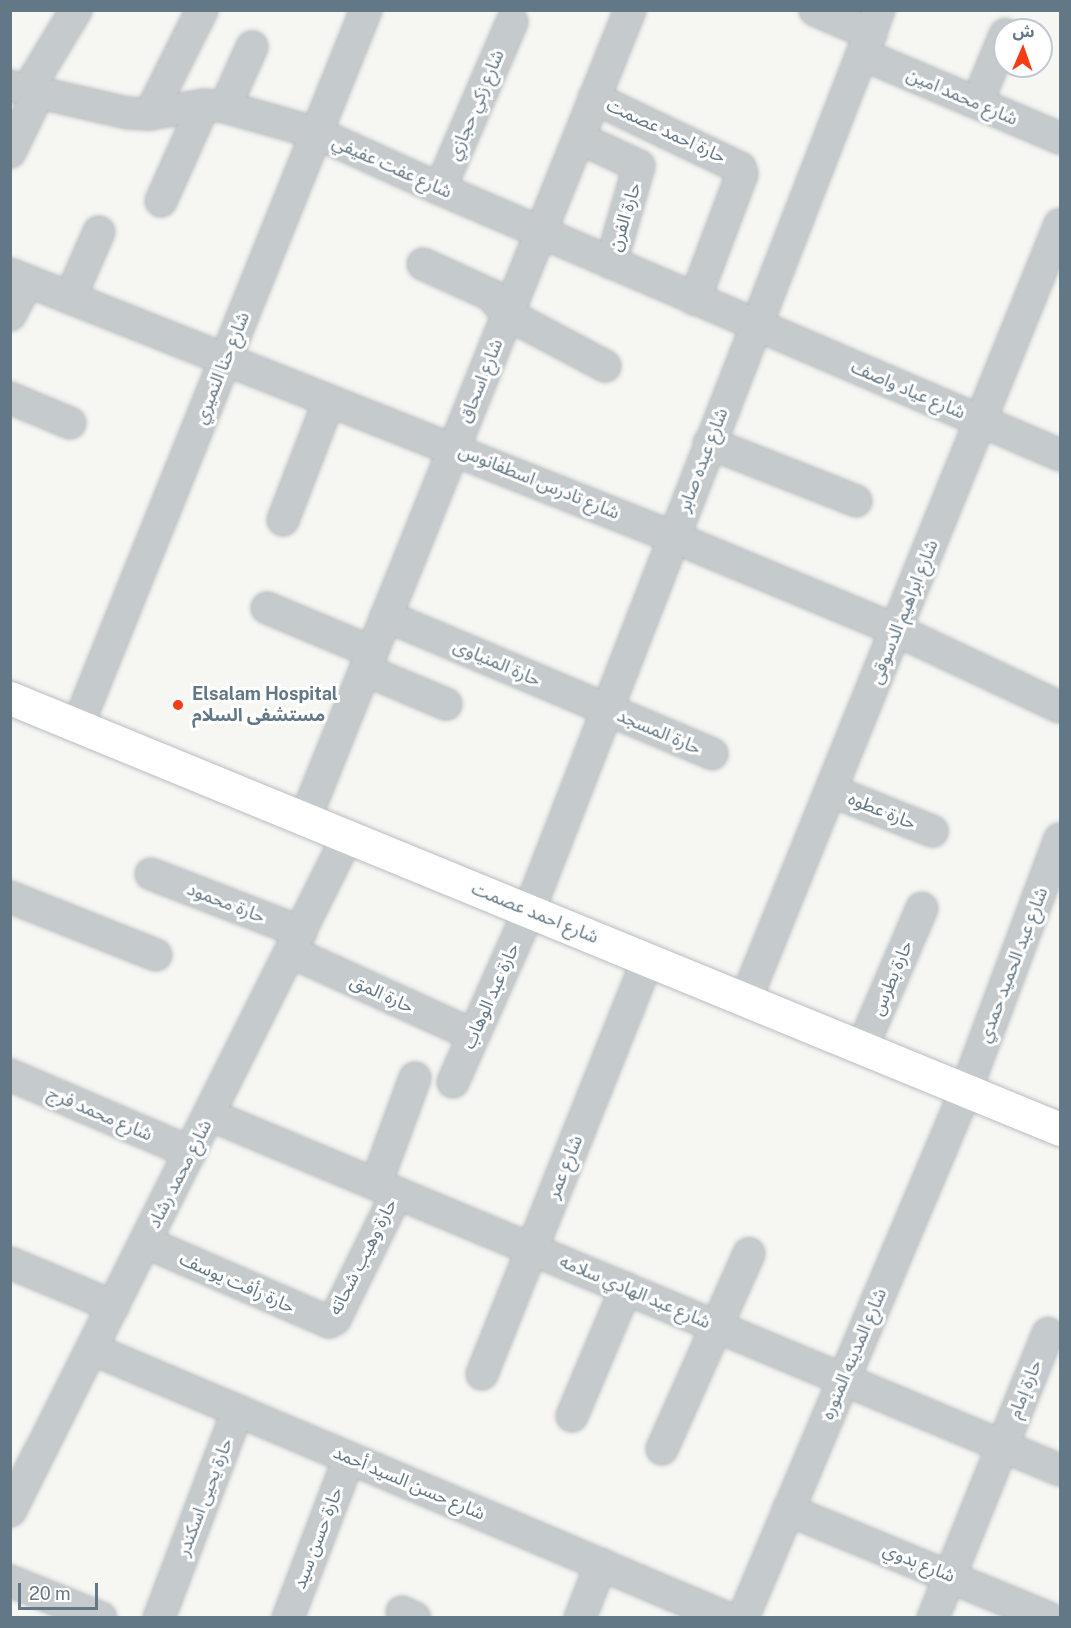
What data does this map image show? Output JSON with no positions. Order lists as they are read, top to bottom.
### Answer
{
  "streets": {
    "main road": ["شارع احمد عصمت"],
    "street": [
      "شارع محمد امين",
      "شارع زكي حجازي",
      "حارة احمد عصمت",
      "شارع عفت عفيفي",
      "حارة الفرن",
      "شارع حنا النميري",
      "شارع اسحاق",
      "شارع عياد واصف",
      "شارع عبده صابر",
      "شارع تادرس اسطفانوس",
      "شارع ابراهيم الدسوقى",
      "حارة المنياوى",
      "حارة المسجد",
      "حارة عطوه",
      "حارة محمود",
      "شارع عبد الحميد حمدي",
      "حارة بطرس",
      "حارة المق",
      "حارة عبد الوهاب",
      "شارع محمد فرج",
      "شارع عمر",
      "شارع محمد رشاد",
      "حارة وهيب شحاته",
      "حارة رأفت يوسف",
      "شارع عبد الهادي سلامه",
      "شارع المدينه المنوره",
      "حارة إمام",
      "شارع حسن السيد أحمد",
      "حارة يحيى اسكندر",
      "حارة حسن سيد",
      "شارع بدوي"
    ]
  },
  "crossings": [
    ["شارع محمد امين", "شارع عبده صابر"],
    ["شارع زكي حجازي", "شارع عفت عفيفي"],
    ["حارة احمد عصمت", "شارع عفت عفيفي"],
    ["حارة احمد عصمت", "شارع اسحاق"],
    ["شارع عفت عفيفي", "حارة الفرن"],
    ["شارع عفت عفيفي", "شارع حنا النميري"],
    ["شارع عفت عفيفي", "شارع اسحاق"],
    ["شارع عفت عفيفي", "شارع عياد واصف"],
    ["شارع عفت عفيفي", "شارع عبده صابر"],
    ["حارة الفرن", "شارع اسحاق"],
    ["شارع حنا النميري", "شارع تادرس اسطفانوس"],
    ["شارع حنا النميري", "شارع احمد عصمت"],
    ["شارع اسحاق", "شارع تادرس اسطفانوس"],
    ["شارع اسحاق", "حارة المنياوى"],
    ["شارع اسحاق", "شارع احمد عصمت"],
    ["شارع عياد واصف", "شارع عبده صابر"],
    ["شارع عياد واصف", "شارع ابراهيم الدسوقى"],
    ["شارع عبده صابر", "شارع تادرس اسطفانوس"],
    ["شارع عبده صابر", "حارة المنياوى"],
    ["شارع عبده صابر", "حارة المسجد"],
    ["شارع عبده صابر", "شارع احمد عصمت"],
    ["شارع عبده صابر", "حارة عبد الوهاب"],
    ["شارع تادرس اسطفانوس", "شارع ابراهيم الدسوقى"],
    ["شارع ابراهيم الدسوقى", "حارة عطوه"],
    ["شارع ابراهيم الدسوقى", "شارع احمد عصمت"],
    ["حارة المنياوى", "حارة المسجد"],
    ["حارة محمود", "حارة المق"],
    ["حارة محمود", "شارع محمد رشاد"],
    ["شارع احمد عصمت", "شارع عبد الحميد حمدي"],
    ["شارع احمد عصمت", "حارة بطرس"],
    ["شارع احمد عصمت", "حارة عبد الوهاب"],
    ["شارع احمد عصمت", "شارع عمر"],
    ["شارع احمد عصمت", "شارع محمد رشاد"],
    ["شارع احمد عصمت", "شارع المدينه المنوره"],
    ["شارع عبد الحميد حمدي", "شارع المدينه المنوره"],
    ["حارة المق", "حارة عبد الوهاب"],
    ["حارة المق", "شارع محمد رشاد"],
    ["شارع محمد فرج", "شارع محمد رشاد"],
    ["شارع عمر", "شارع عبد الهادي سلامه"],
    ["شارع محمد رشاد", "حارة رأفت يوسف"],
    ["شارع محمد رشاد", "شارع عبد الهادي سلامه"],
    ["شارع محمد رشاد", "شارع حسن السيد أحمد"],
    ["حارة وهيب شحاته", "حارة رأفت يوسف"],
    ["حارة وهيب شحاته", "شارع عبد الهادي سلامه"],
    ["شارع عبد الهادي سلامه", "شارع المدينه المنوره"],
    ["شارع عبد الهادي سلامه", "حارة إمام"],
    ["شارع المدينه المنوره", "شارع بدوي"],
    ["حارة إمام", "شارع بدوي"],
    ["شارع حسن السيد أحمد", "حارة يحيى اسكندر"],
    ["شارع حسن السيد أحمد", "حارة حسن سيد"]
  ],
  "places": ["Elsalam Hospital مستشفى السلام"],
  "scale_bar": "20 m",
  "north": "top"
}
